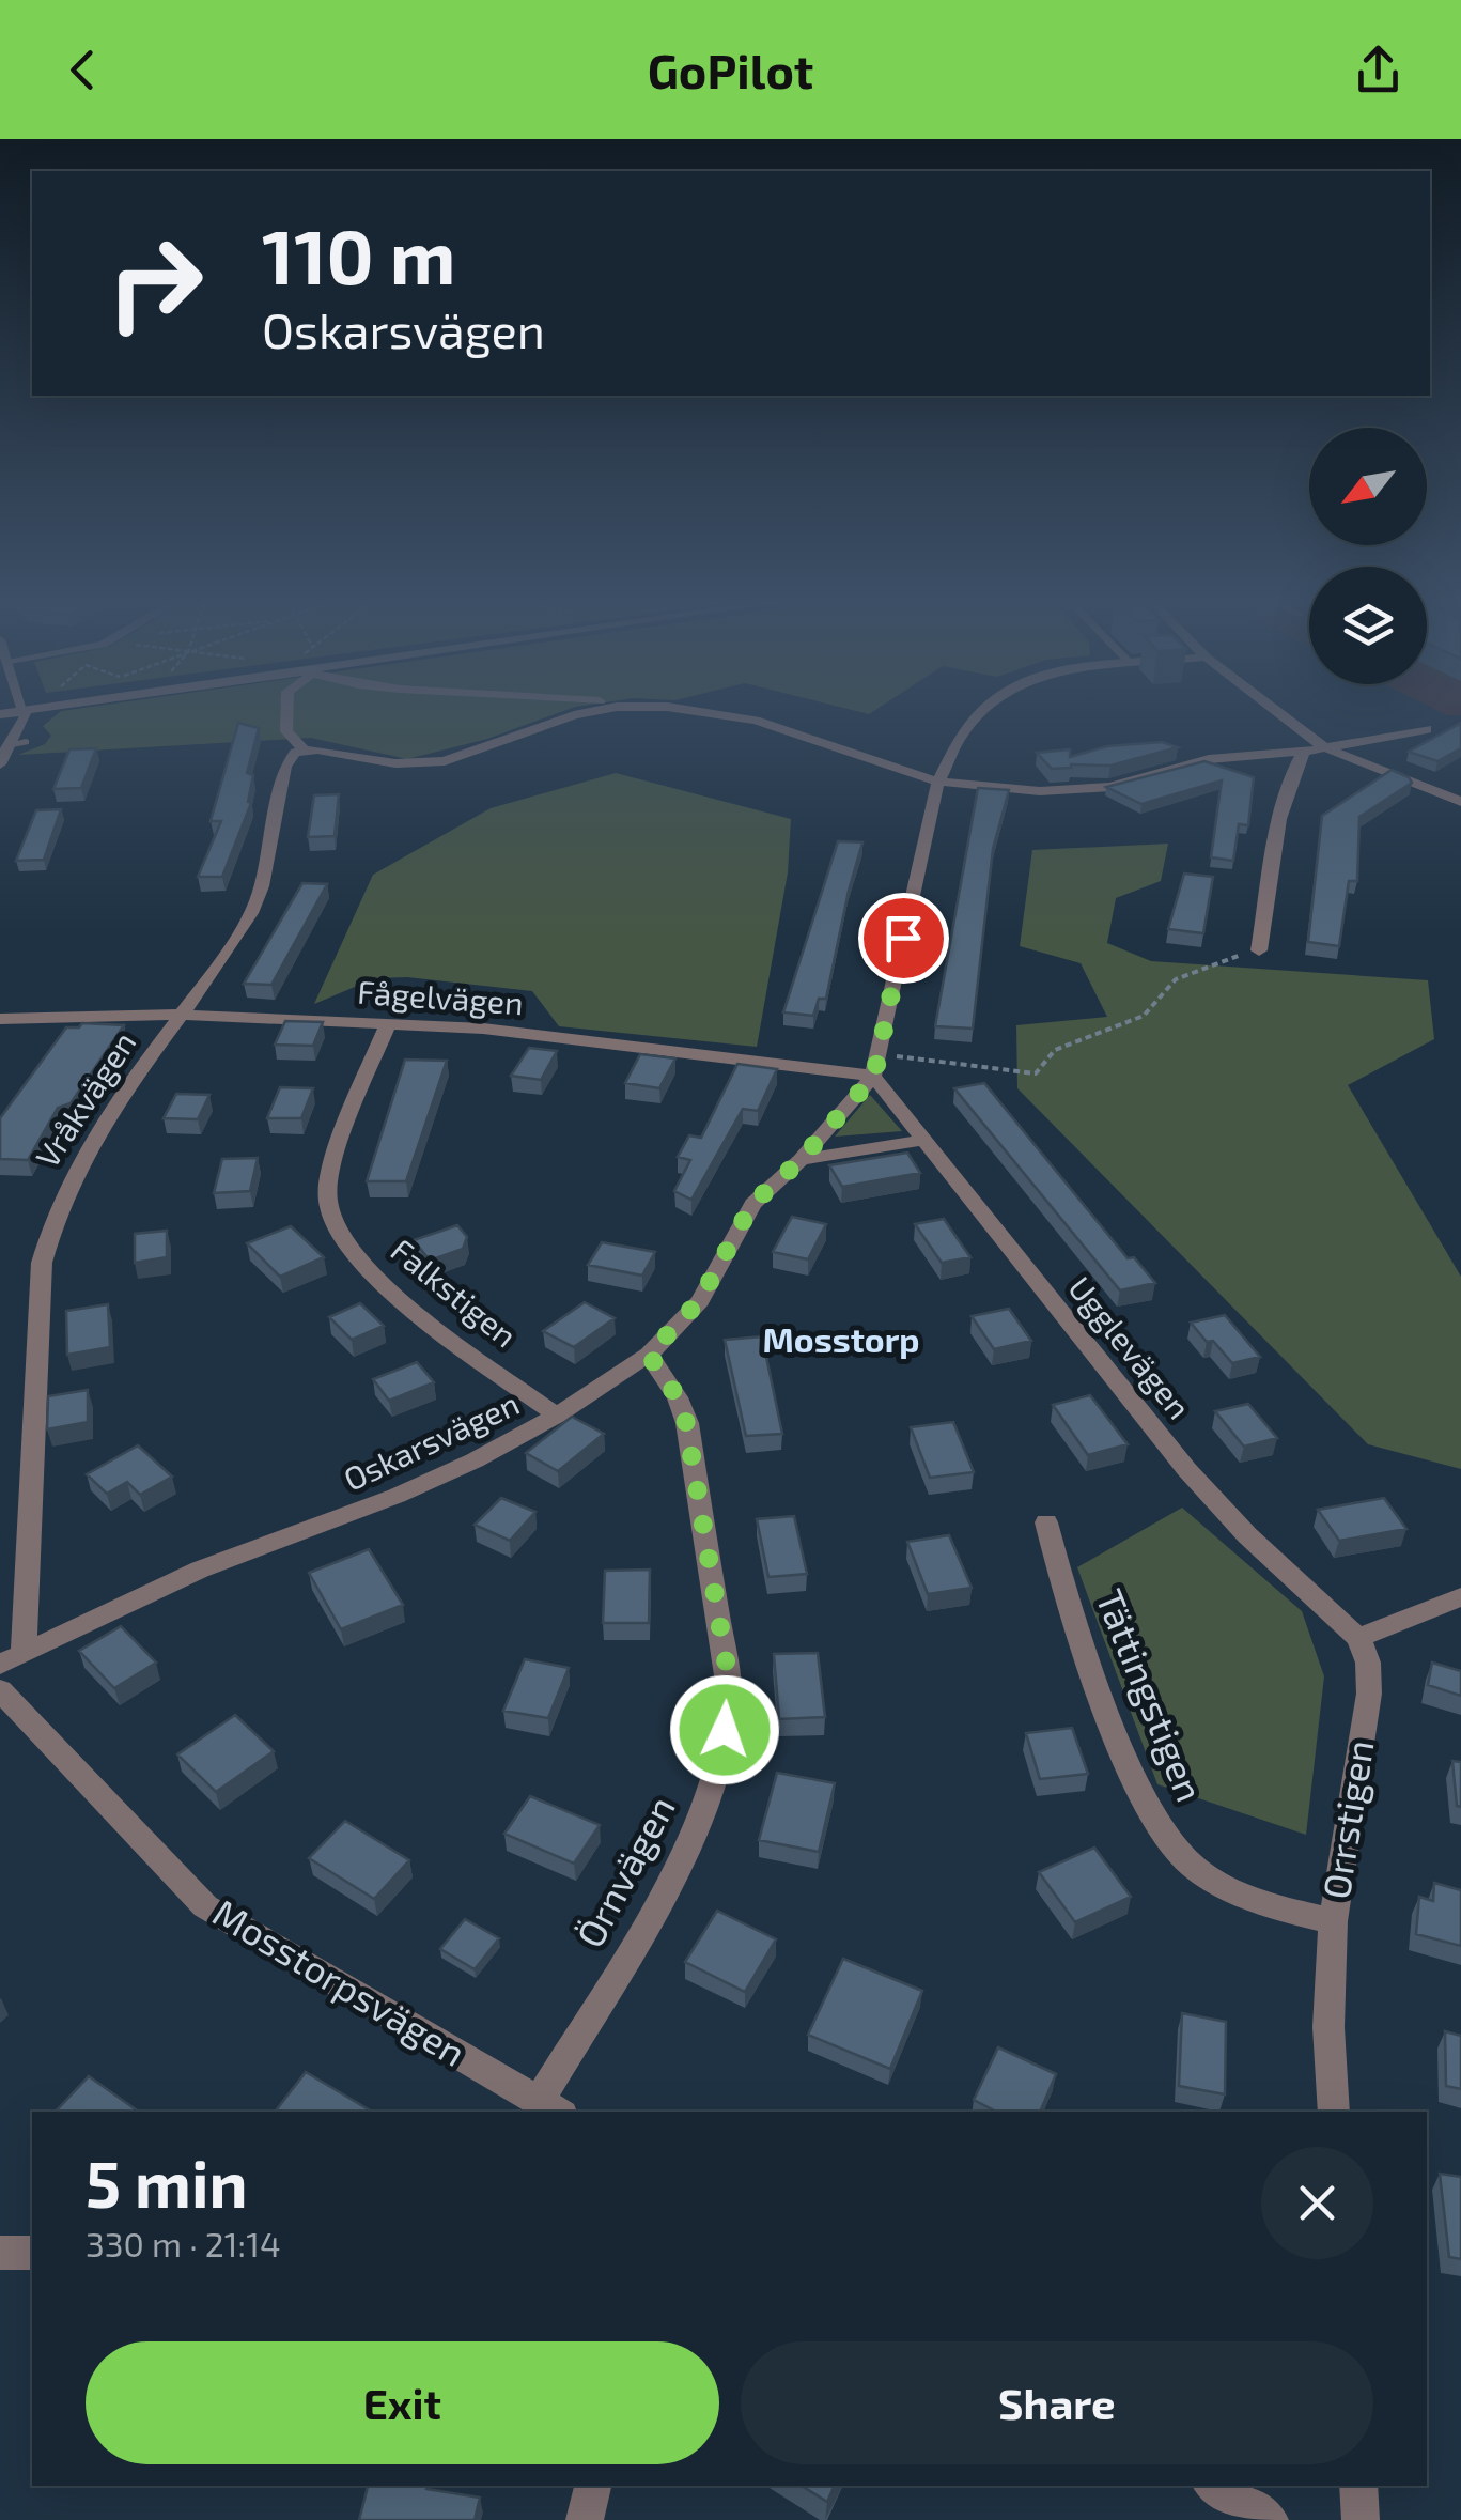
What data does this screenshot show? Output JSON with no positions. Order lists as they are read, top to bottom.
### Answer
{
  "streets": {
    "street": [
      "Fågelvägen",
      "Vråkvägen",
      "Falkstigen",
      "Ugglevägen",
      "Oskarsvägen",
      "Tättingstigen",
      "Orrstigen",
      "Örnvägen",
      "Mosstorpsvägen"
    ]
  },
  "crossings": [
    ["Fågelvägen", "Vråkvägen"],
    ["Fågelvägen", "Falkstigen"],
    ["Fågelvägen", "Ugglevägen"],
    ["Fågelvägen", "Oskarsvägen"],
    ["Vråkvägen", "Oskarsvägen"],
    ["Falkstigen", "Oskarsvägen"],
    ["Ugglevägen", "Oskarsvägen"],
    ["Ugglevägen", "Orrstigen"],
    ["Oskarsvägen", "Örnvägen"],
    ["Tättingstigen", "Orrstigen"],
    ["Örnvägen", "Mosstorpsvägen"]
  ],
  "districts": ["Mosstorp"],
  "north": "bottom left",
  "page": {
    "header": "GoPilot",
    "turn": ["110 m", "Oskarsvägen"],
    "heading": ["5 min", "330 m · 21:14"],
    "buttons": ["Exit", "Share"]
  }
}
